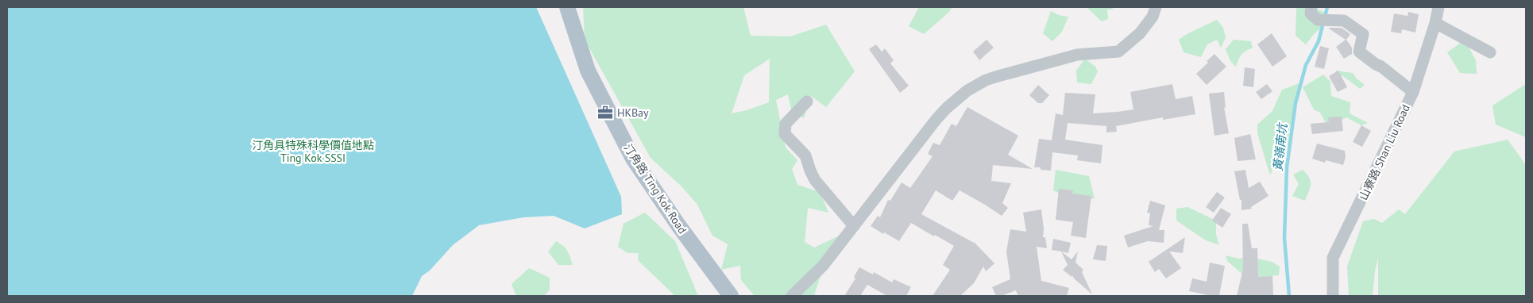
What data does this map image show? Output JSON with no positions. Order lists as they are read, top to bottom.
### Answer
{
  "streets": {
    "main road": ["汀角路 Ting Kok Road"],
    "street": ["山寮路 Shan Liu Road"]
  },
  "water": ["黃嶺南坑"],
  "parks": ["汀角具特殊科學價值地點 Ting Kok SSSI"],
  "places": {
    "office": ["HKBay"]
  }
}
